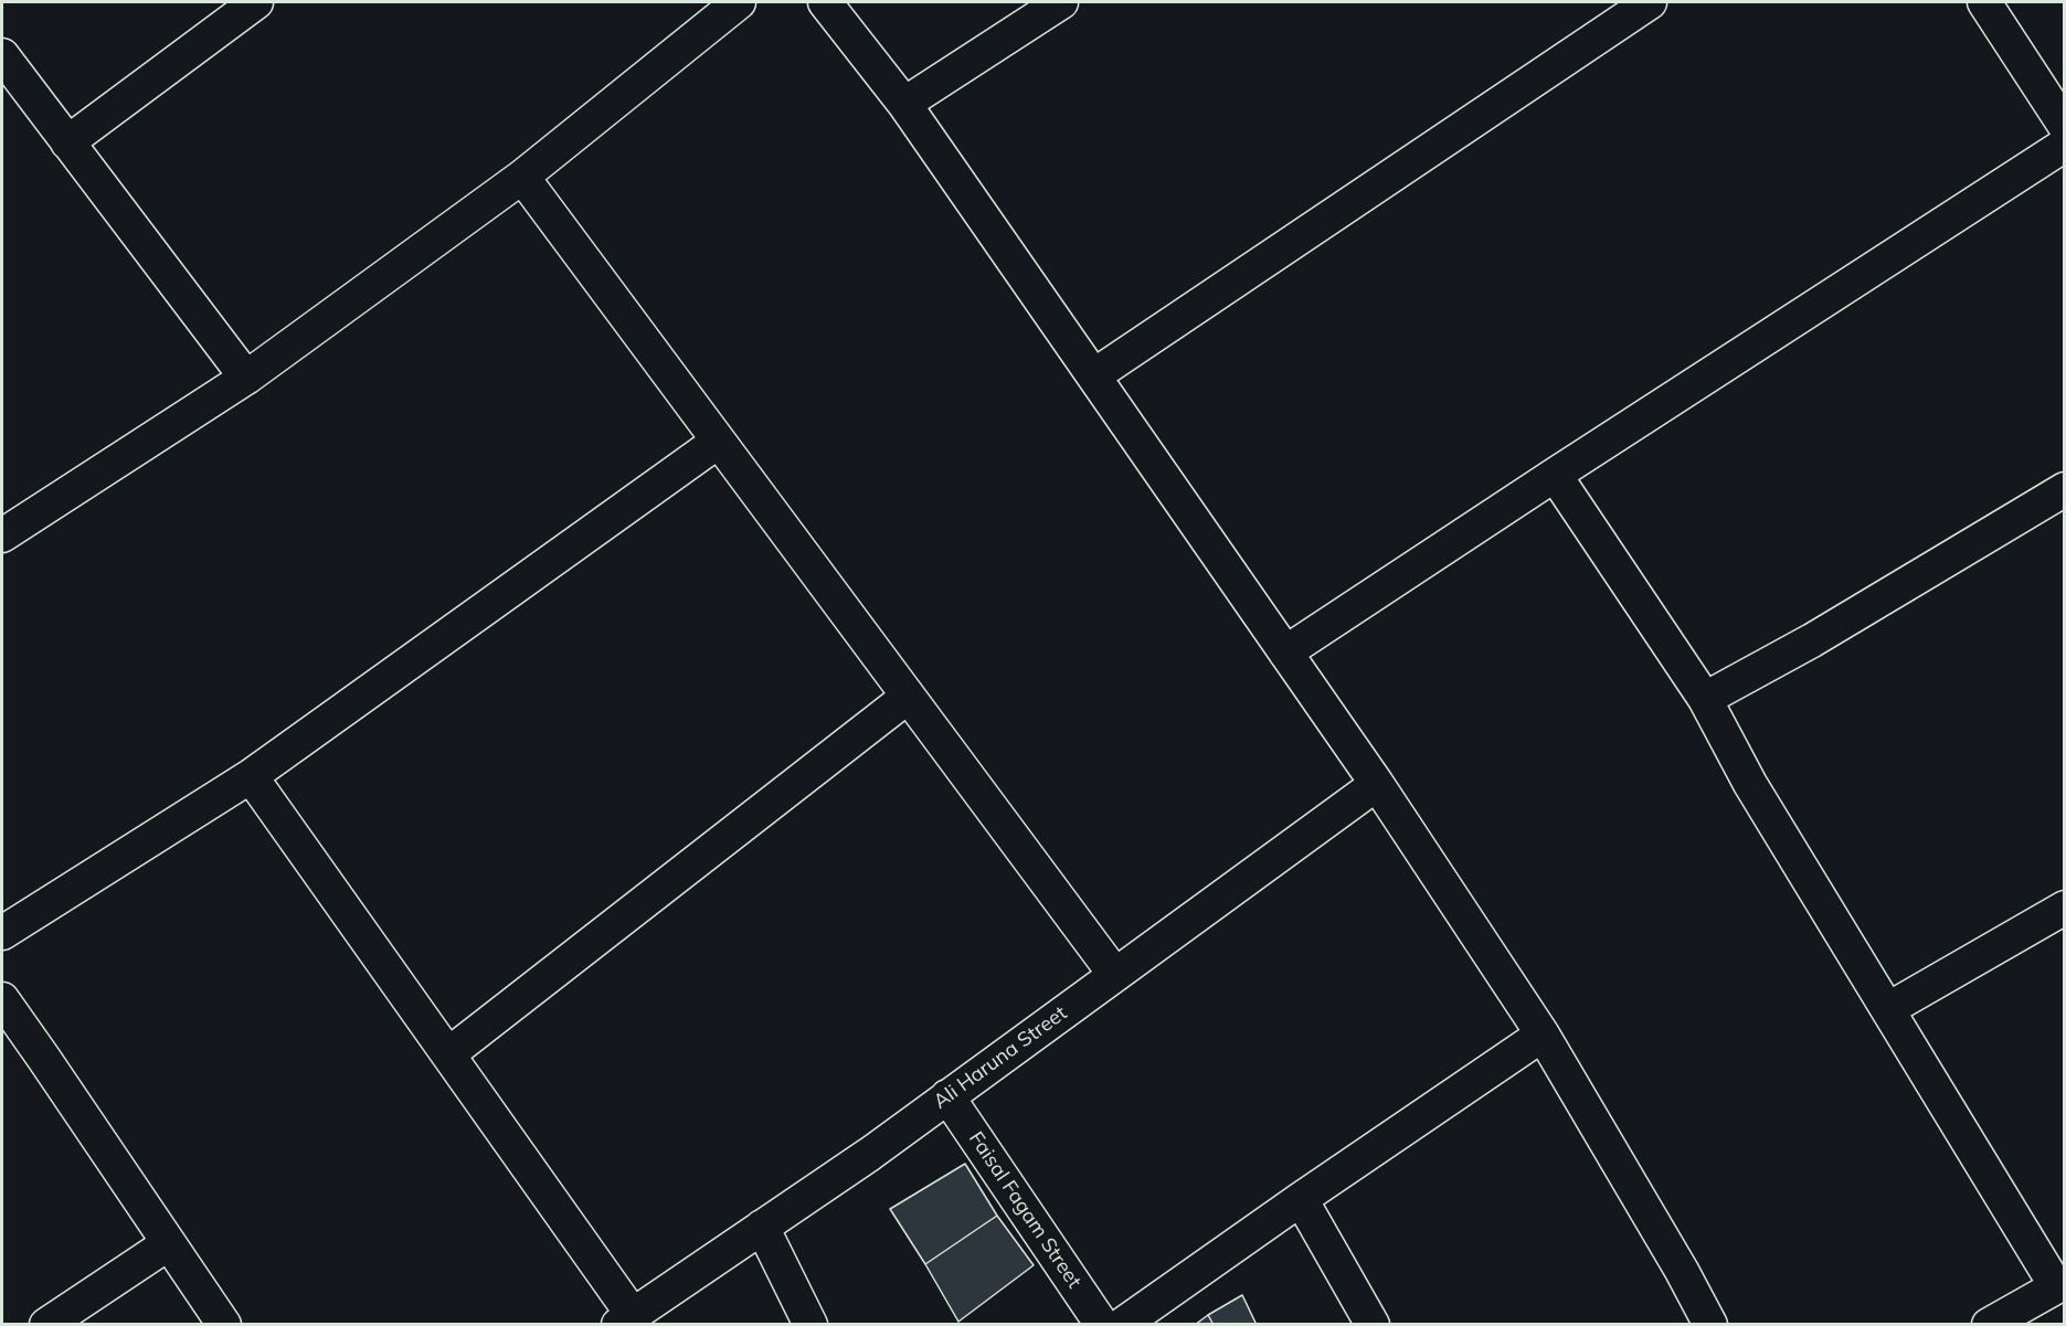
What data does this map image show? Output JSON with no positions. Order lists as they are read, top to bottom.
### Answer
{
  "streets": {
    "street": ["Ali Haruna Street", "Faisal Fagam Street"]
  },
  "crossings": [
    ["Ali Haruna Street", "Faisal Fagam Street"]
  ]
}
